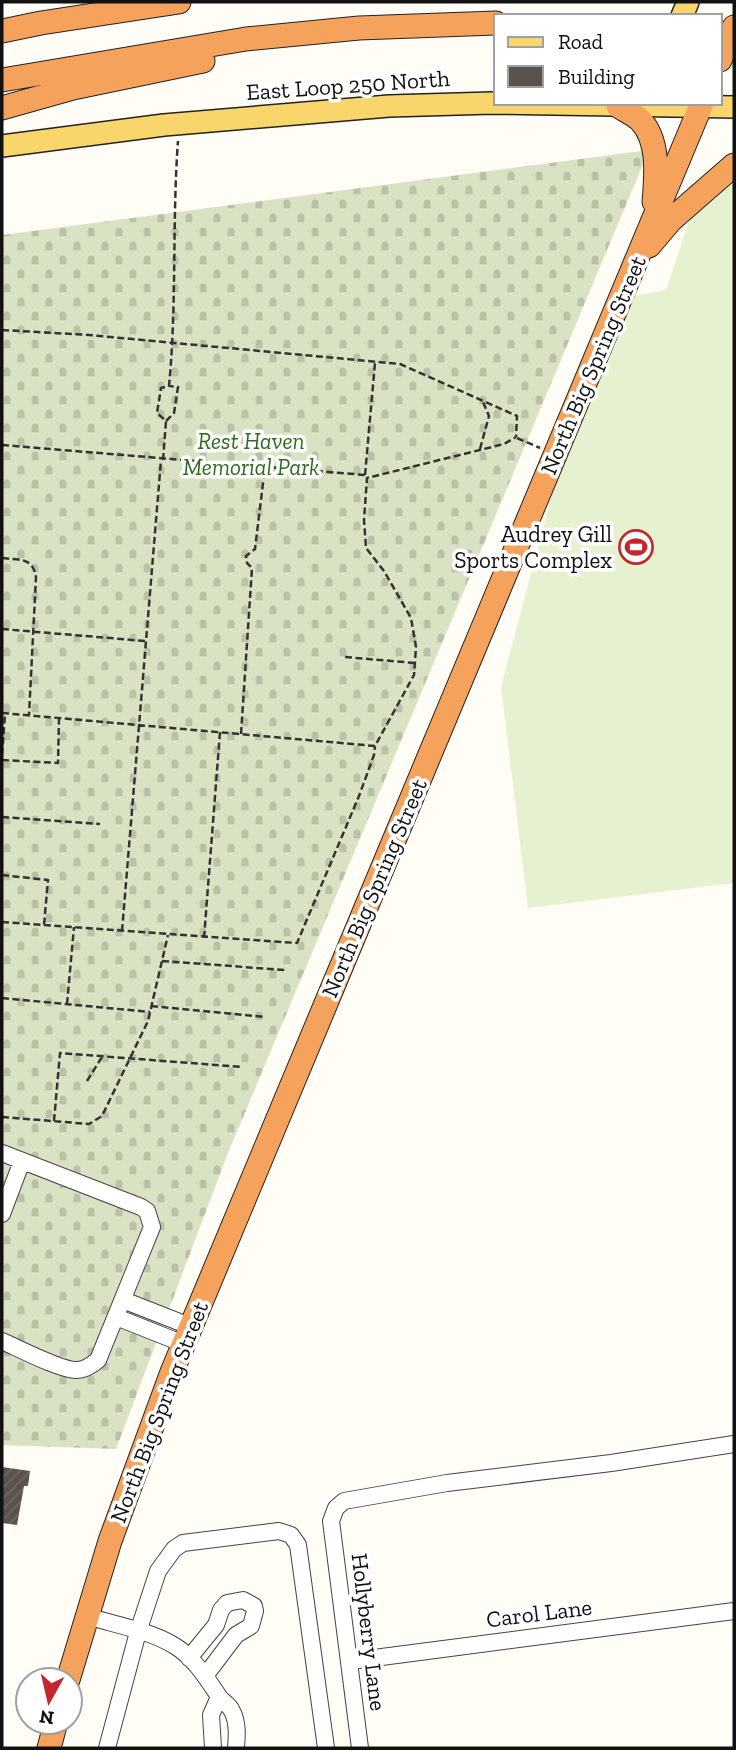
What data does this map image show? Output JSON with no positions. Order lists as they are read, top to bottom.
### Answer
{
  "streets": {
    "highway": ["North Big Spring Street"],
    "main road": ["East Loop 250 North"],
    "street": ["Carol Lane", "Hollyberry Lane"]
  },
  "crossings": [
    ["East Loop 250 North", "North Big Spring Street"],
    ["Carol Lane", "Hollyberry Lane"]
  ],
  "parks": ["Rest Haven Memorial Park"],
  "places": {
    "sports": ["Audrey Gill Sports Complex"]
  },
  "legend": ["Road", "Building"],
  "north": "bottom"
}
